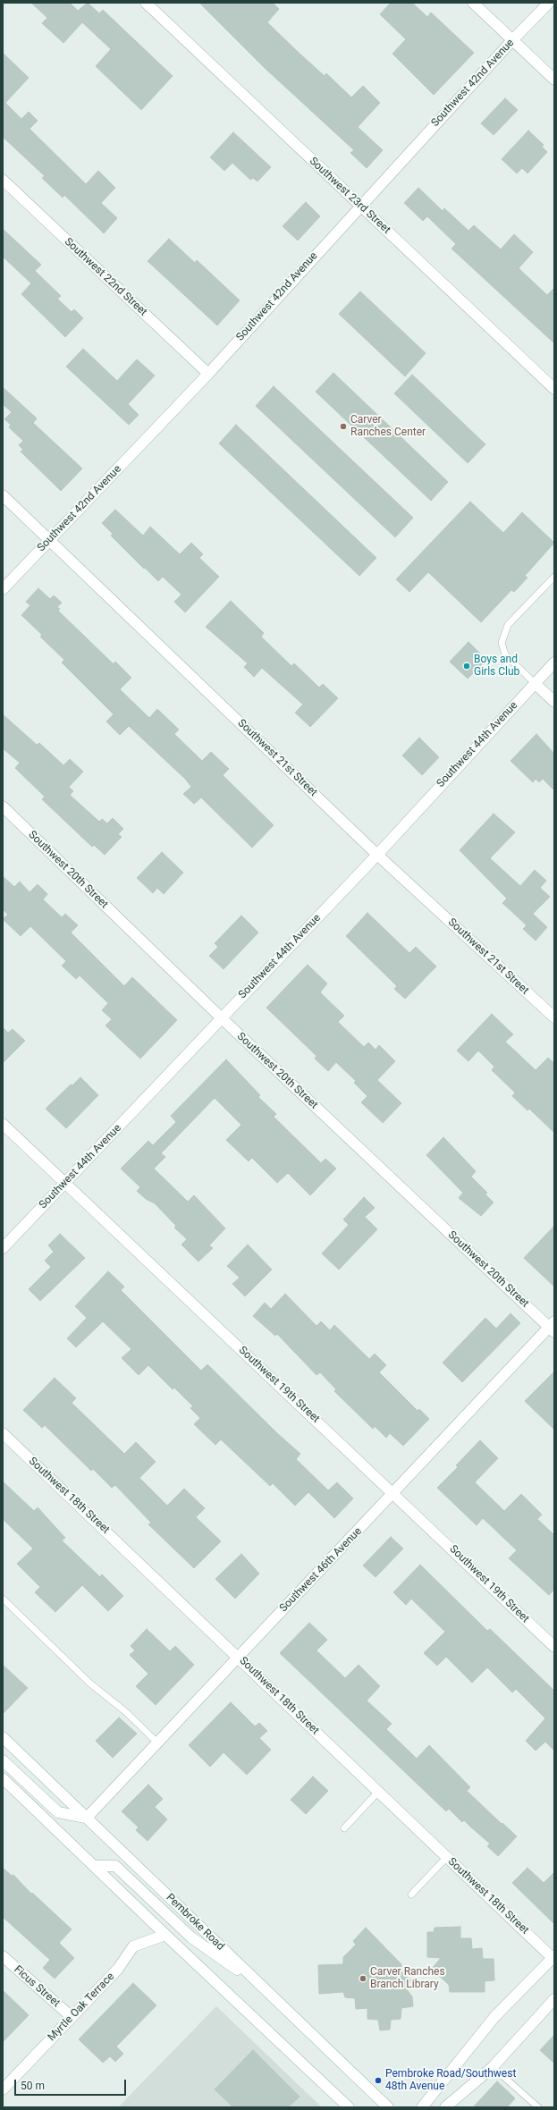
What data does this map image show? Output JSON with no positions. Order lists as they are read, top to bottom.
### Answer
{
  "streets": {
    "street": [
      "Southwest 42nd Avenue",
      "Southwest 23rd Street",
      "Southwest 22nd Street",
      "Southwest 44th Avenue",
      "Southwest 21st Street",
      "Southwest 20th Street",
      "Southwest 19th Street",
      "Southwest 18th Street",
      "Southwest 46th Avenue",
      "Pembroke Road",
      "Ficus Street",
      "Myrtle Oak Terrace"
    ]
  },
  "crossings": [
    ["Southwest 42nd Avenue", "Southwest 23rd Street"],
    ["Southwest 42nd Avenue", "Southwest 22nd Street"],
    ["Southwest 42nd Avenue", "Southwest 21st Street"],
    ["Southwest 44th Avenue", "Southwest 21st Street"],
    ["Southwest 44th Avenue", "Southwest 20th Street"],
    ["Southwest 44th Avenue", "Southwest 19th Street"],
    ["Southwest 20th Street", "Southwest 46th Avenue"],
    ["Southwest 19th Street", "Southwest 46th Avenue"],
    ["Southwest 18th Street", "Southwest 46th Avenue"],
    ["Southwest 46th Avenue", "Pembroke Road"],
    ["Ficus Street", "Myrtle Oak Terrace"]
  ],
  "places": [
    "Carver Ranches Center",
    "Boys and Girls Club",
    "Carver Ranches Branch Library",
    "Pembroke Road/Southwest 48th Avenue"
  ],
  "scale_bar": "50 m"
}
